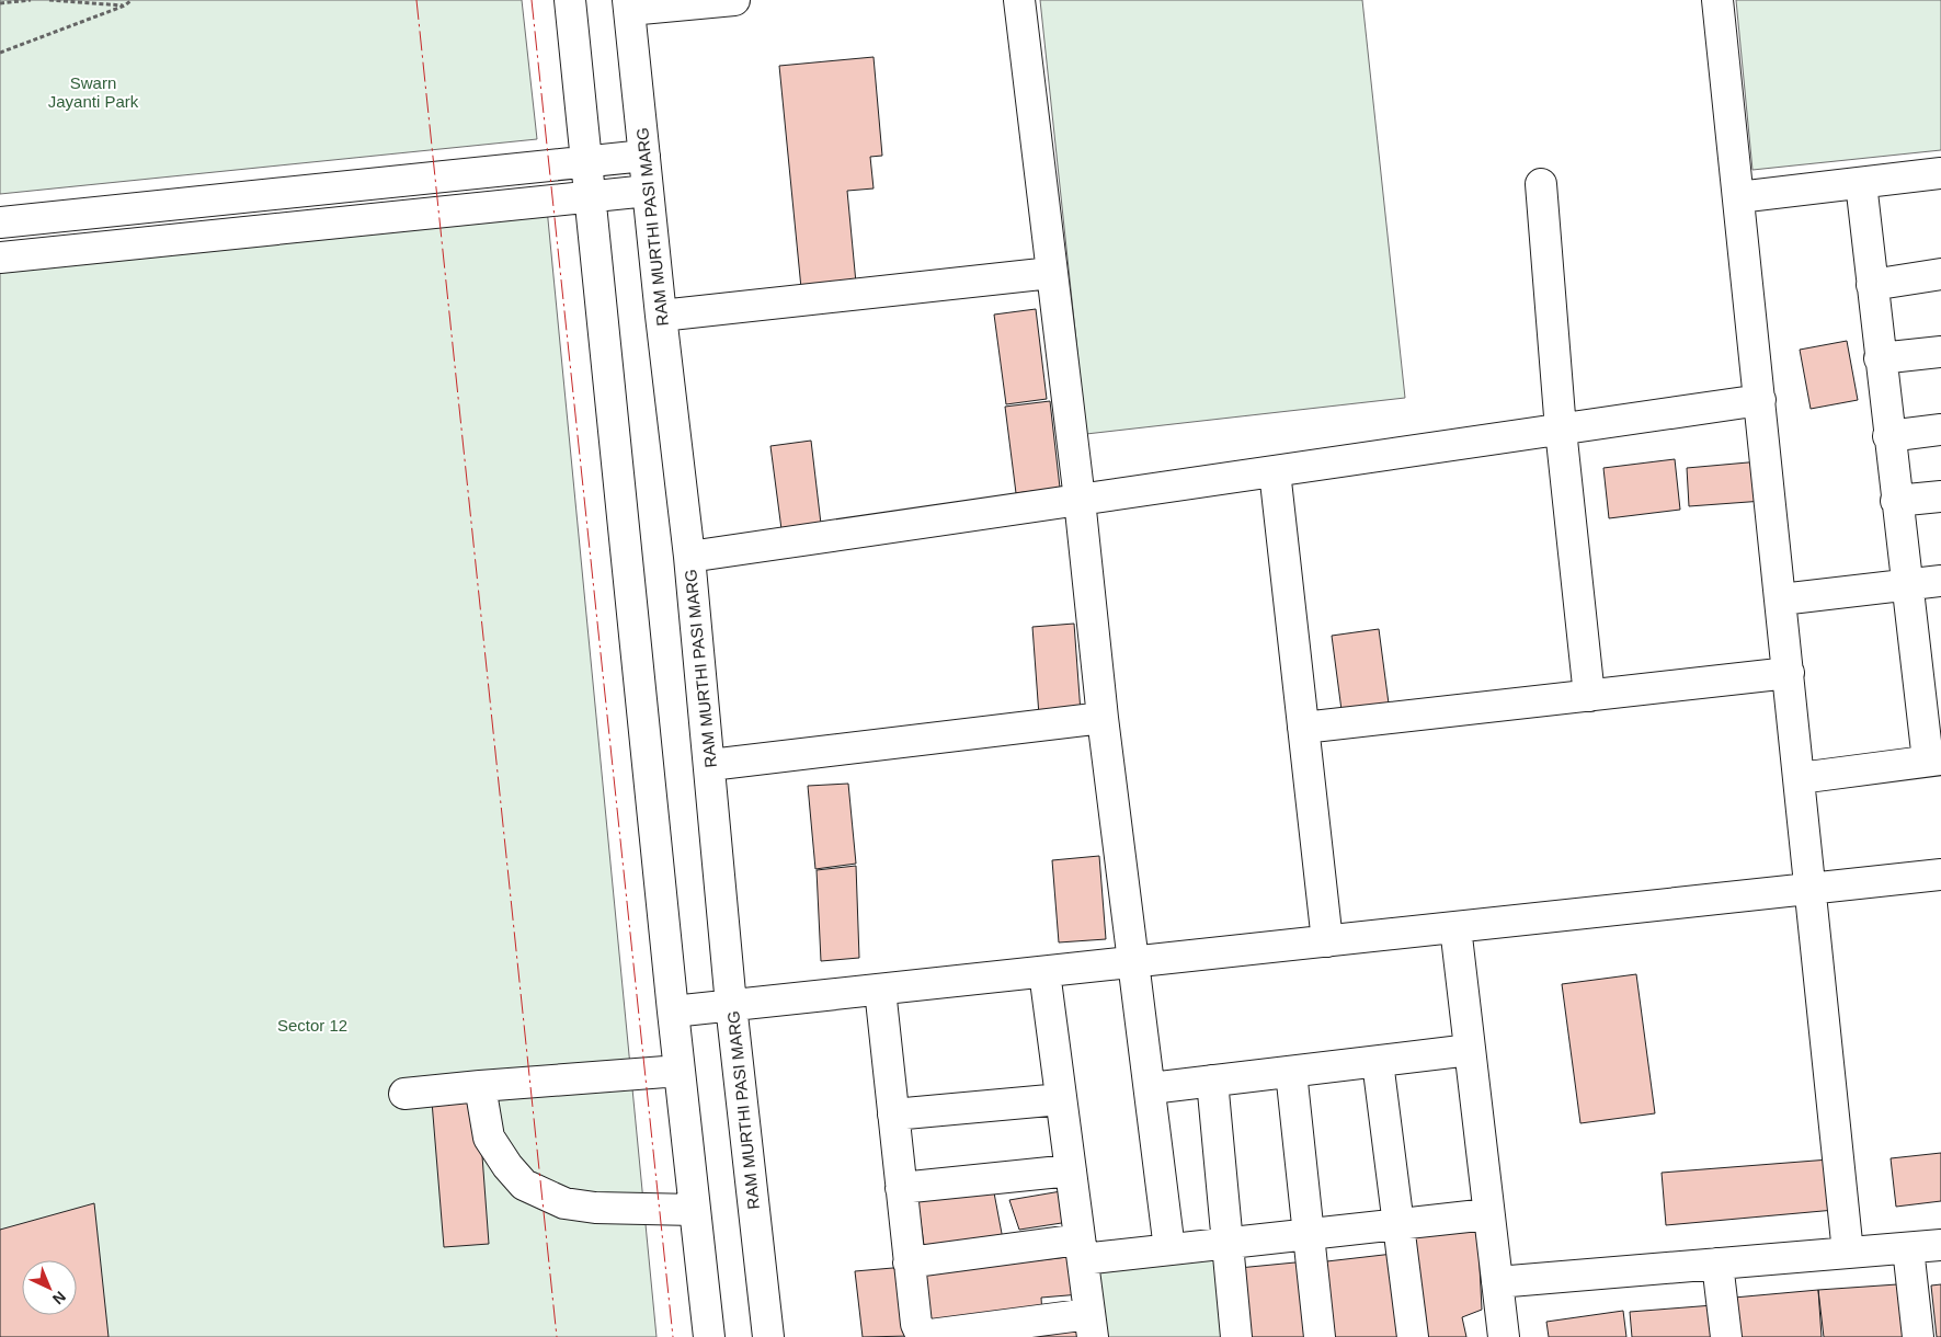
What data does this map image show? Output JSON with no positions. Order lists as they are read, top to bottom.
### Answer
{
  "streets": {
    "street": ["RAM MURTHI PASI MARG"]
  },
  "parks": ["Swarn Jayanti Park", "Sector 12"],
  "north": "bottom right"
}
